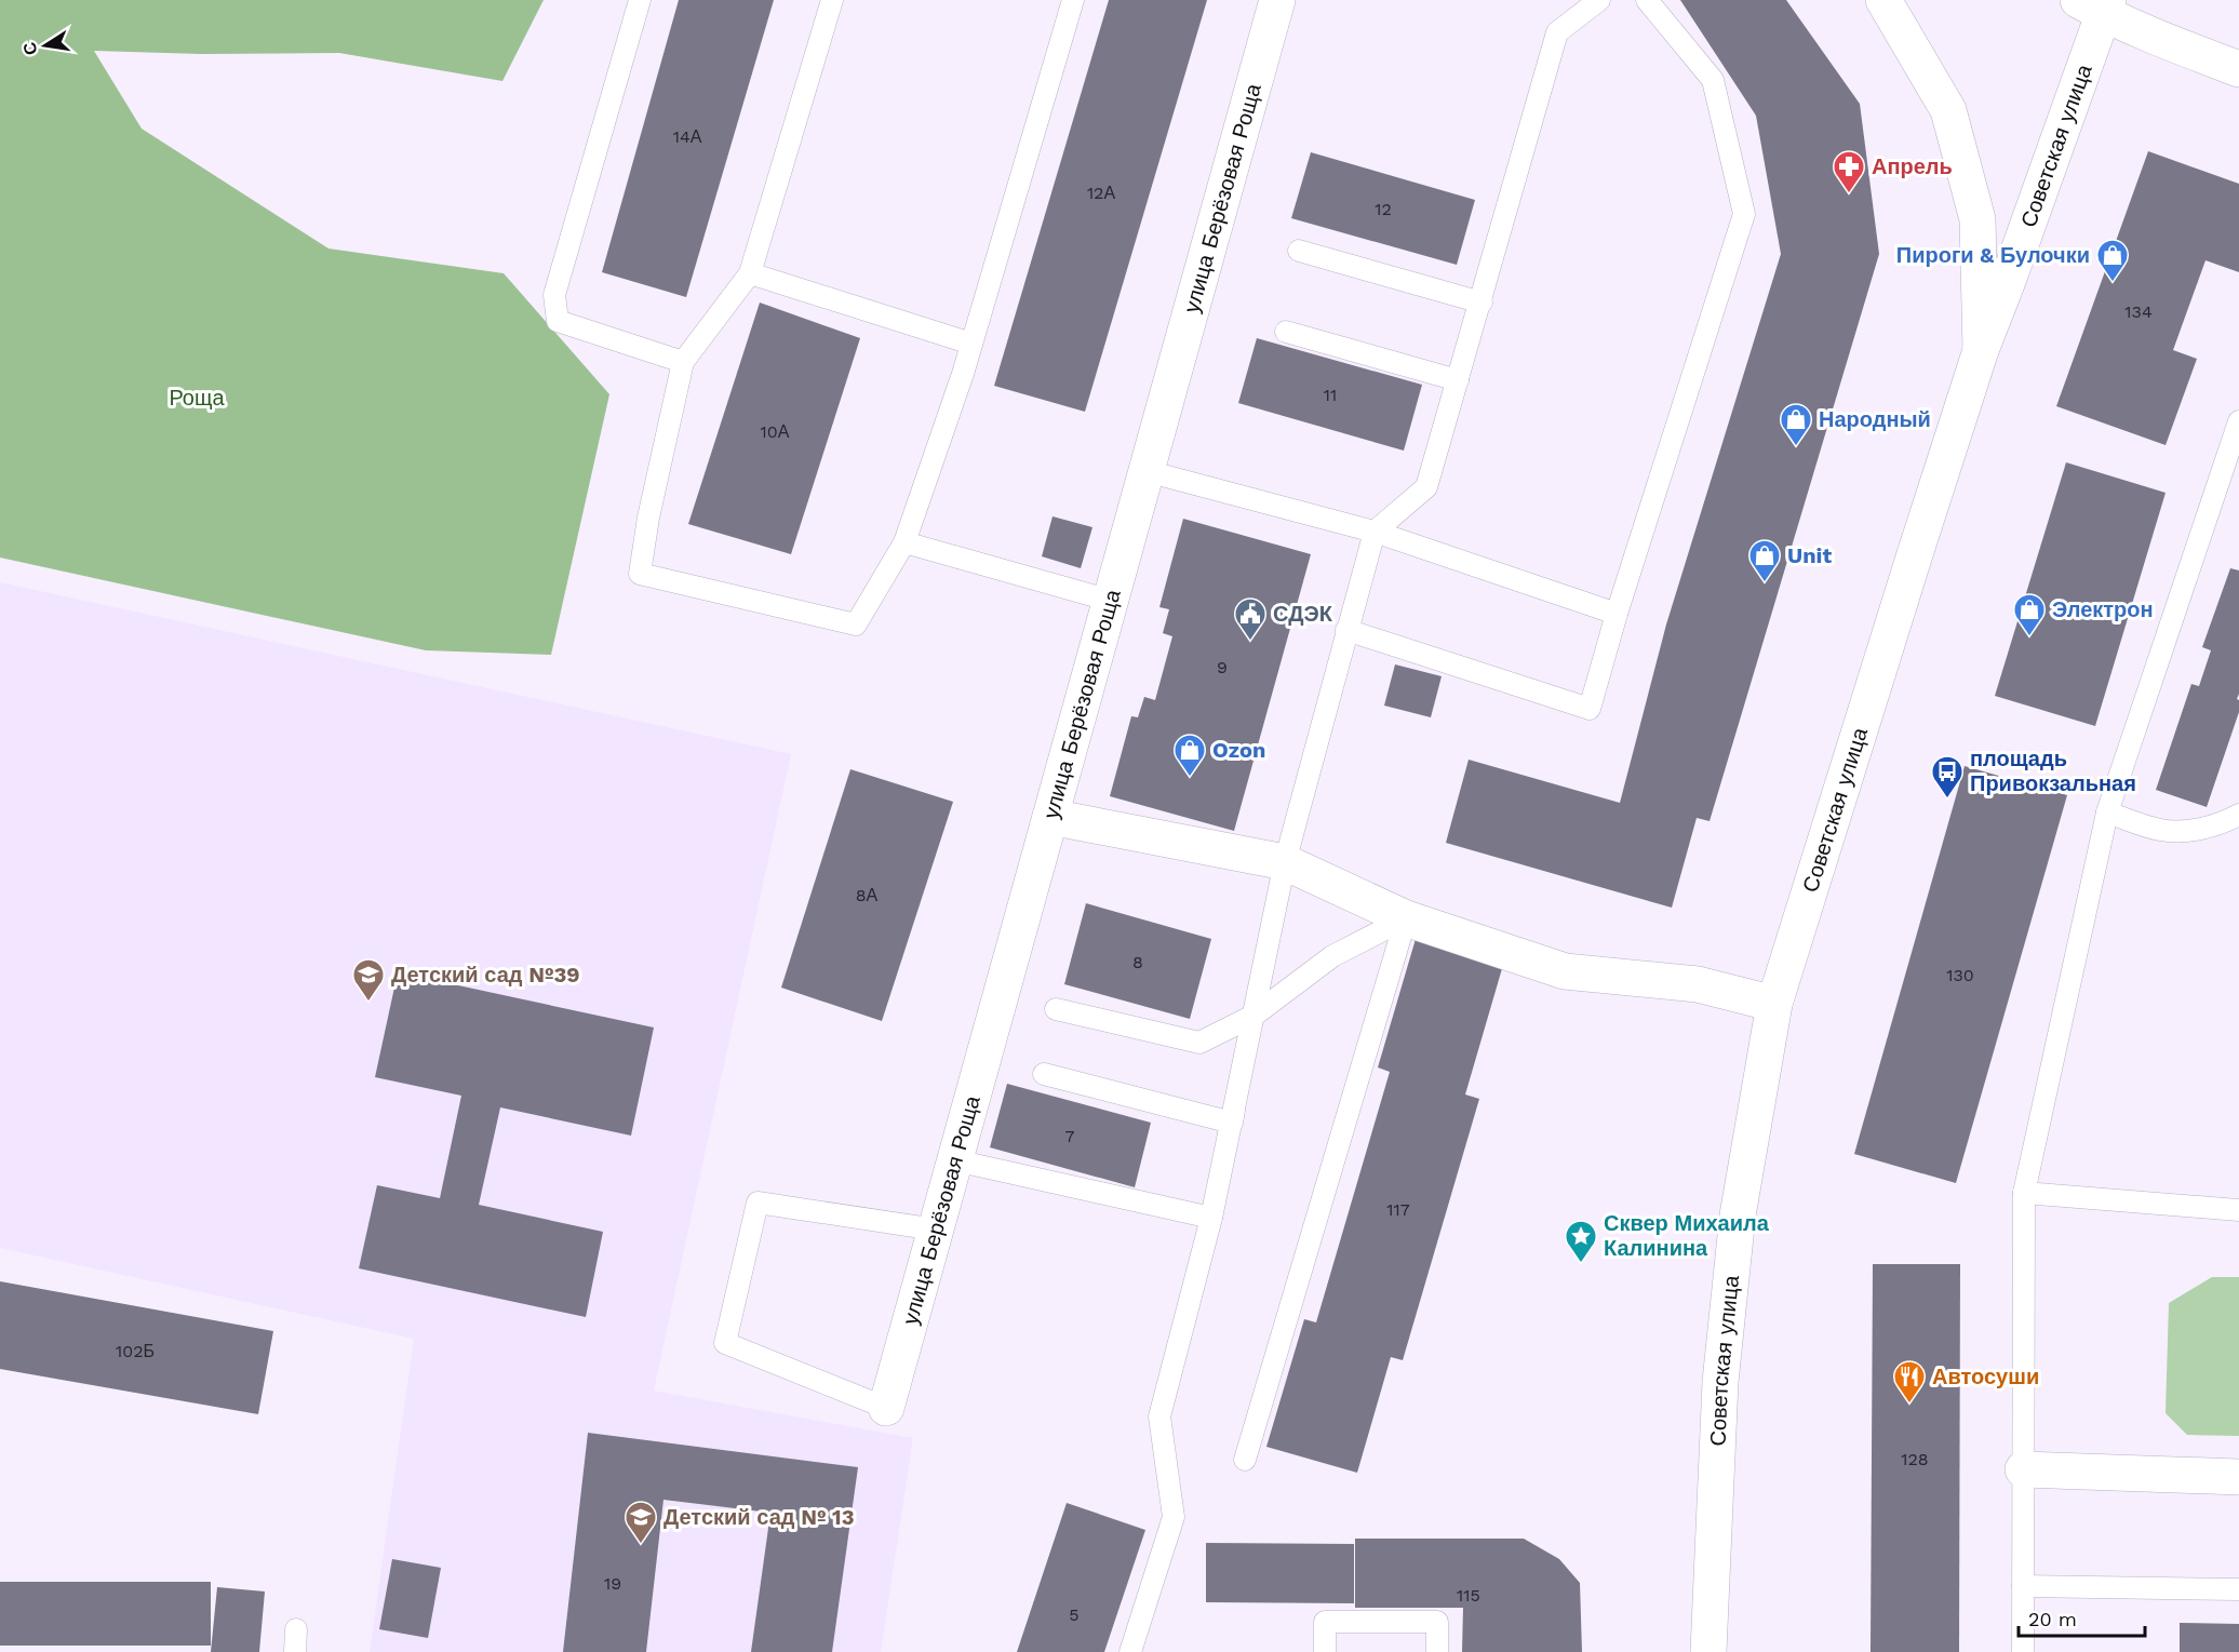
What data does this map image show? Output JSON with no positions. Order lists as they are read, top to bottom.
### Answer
{
  "streets": {
    "street": ["Советская улица", "улица Берёзовая Роща"]
  },
  "parks": ["Роща"],
  "places": {
    "pharmacy": ["Апрель"],
    "shop": [
      "Пироги & Булочки",
      "Народный",
      "Unit",
      "Электрон",
      "Ozon"
    ],
    "public building": ["СДЭК"],
    "bus stop": ["площадь Привокзальная"],
    "school or university": ["Детский сад №39", "Детский сад № 13"],
    "place": ["Сквер Михаила Калинина"],
    "restaurant": ["Автосуши"]
  },
  "house_numbers": [
    "14А",
    "12А",
    "12",
    "134",
    "11",
    "10А",
    "9",
    "8А",
    "8",
    "130",
    "7",
    "117",
    "102Б",
    "128",
    "19",
    "115",
    "5"
  ],
  "scale_bar": "20 m",
  "north": "left"
}
